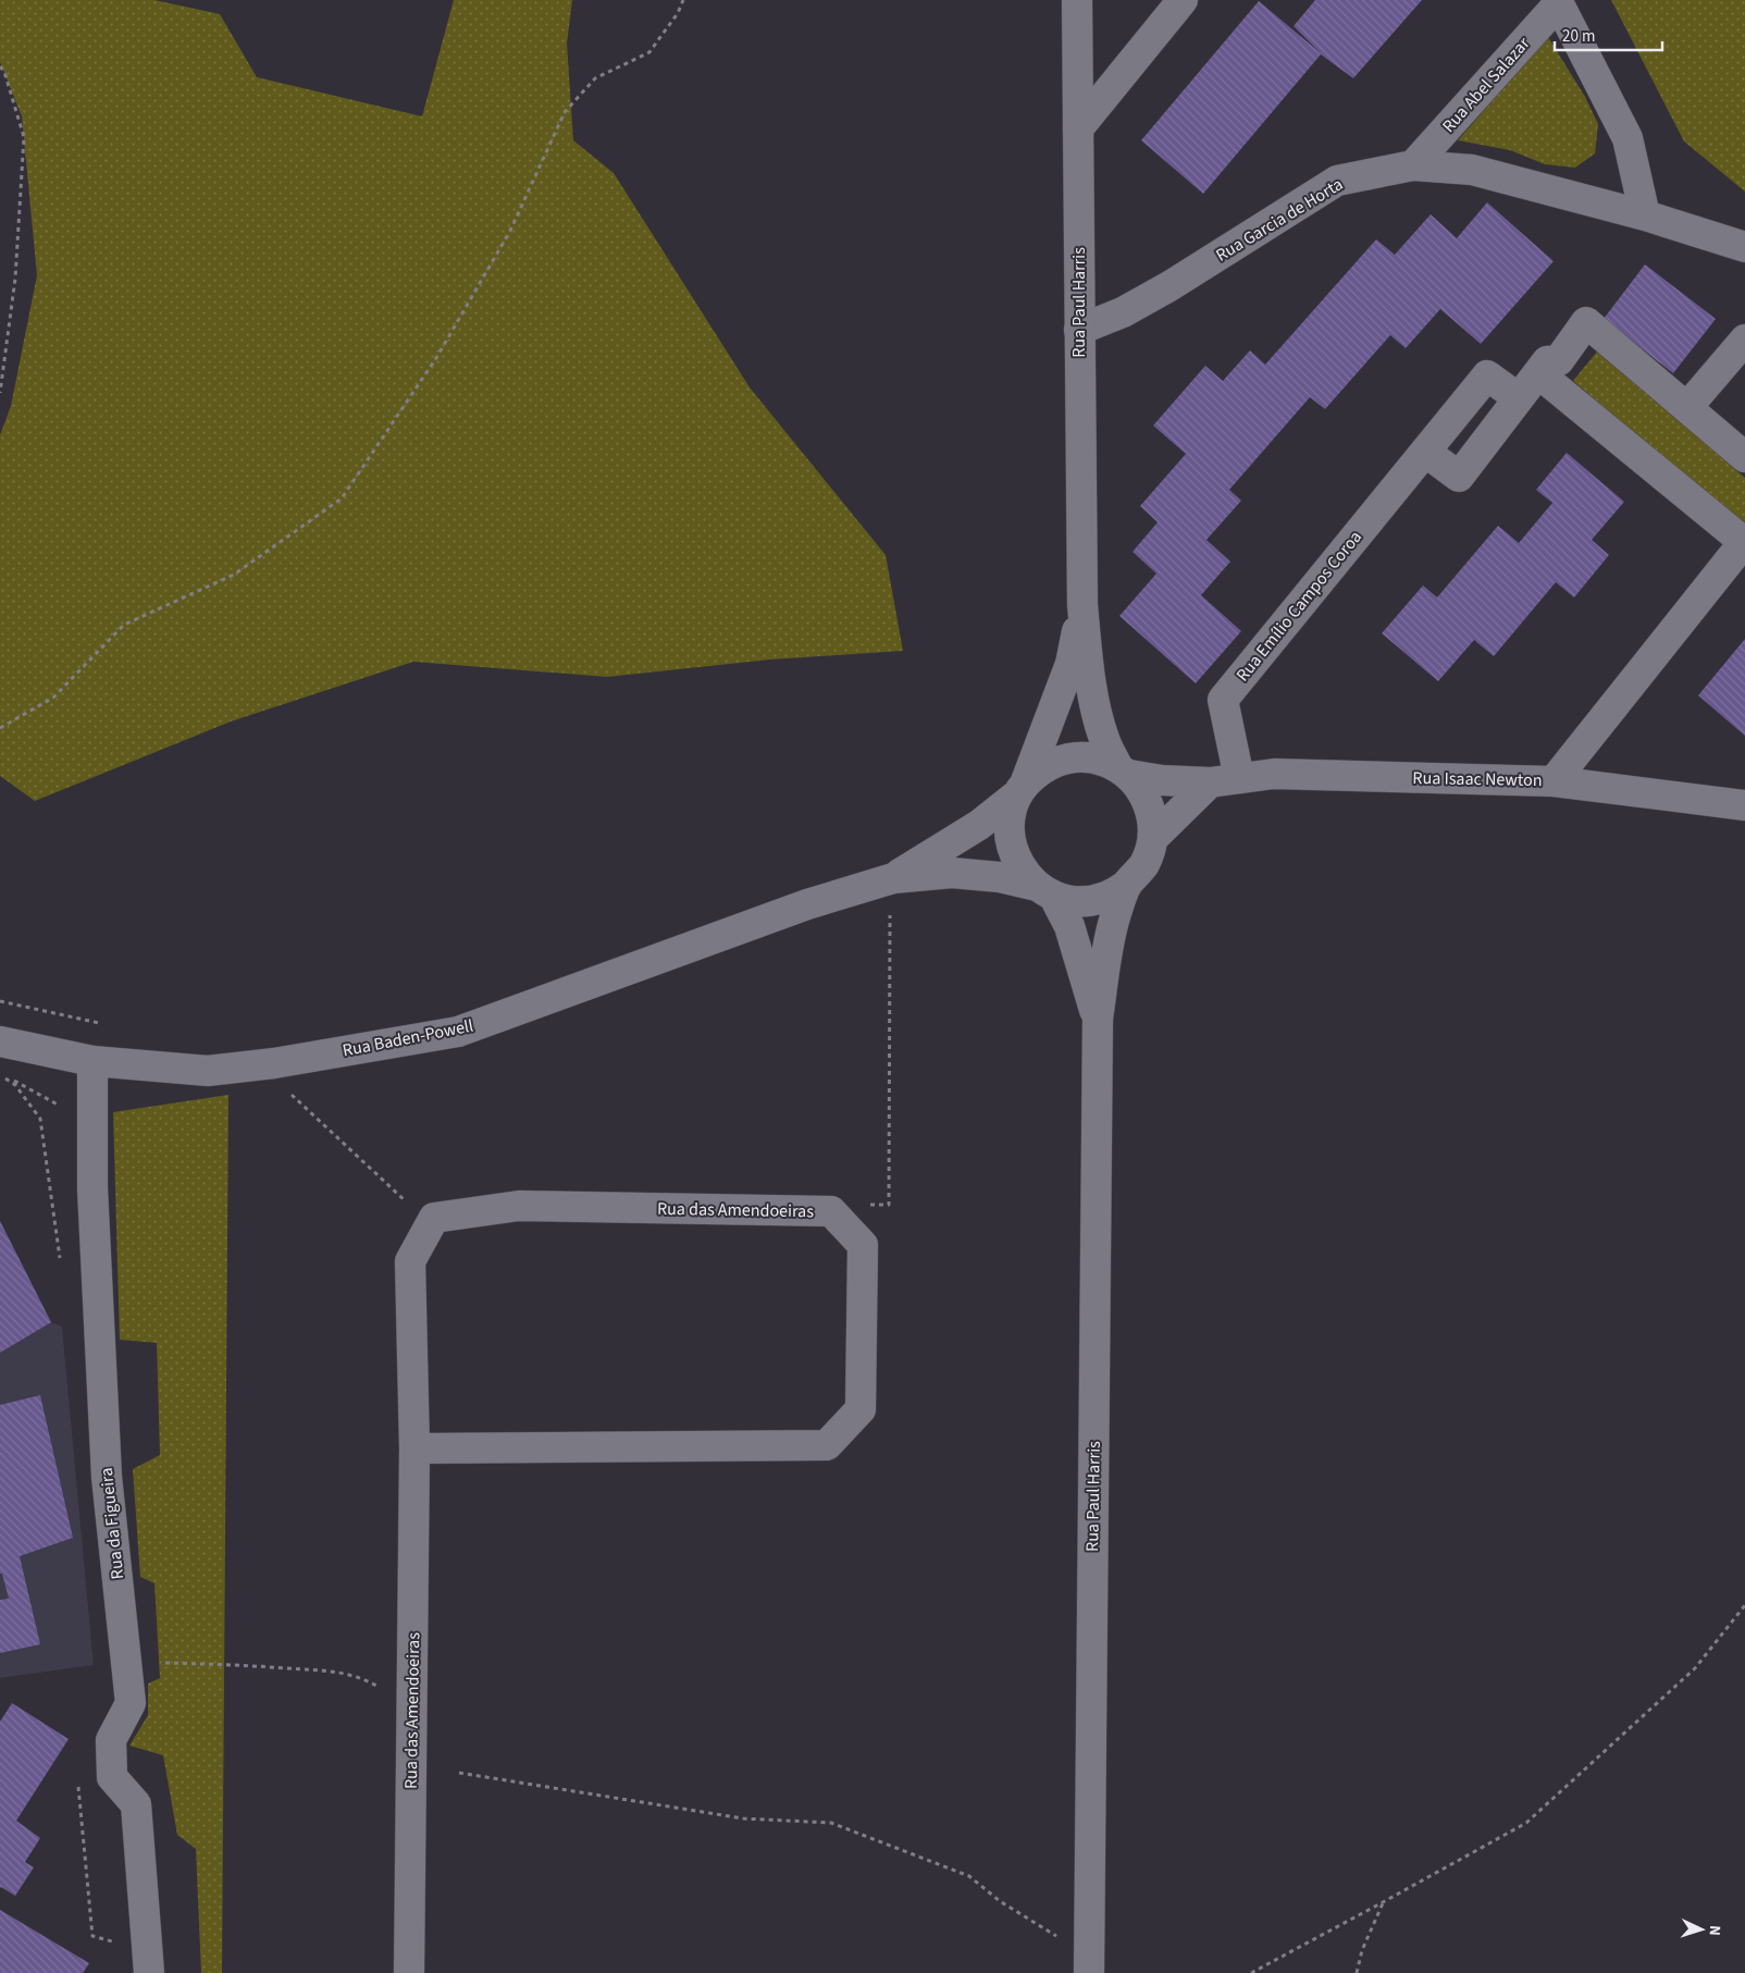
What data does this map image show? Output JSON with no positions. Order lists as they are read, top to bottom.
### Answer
{
  "streets": {
    "street": [
      "Rua Abel Salazar",
      "Rua Garcia de Horta",
      "Rua Paul Harris",
      "Rua Emílio Campos Coroa",
      "Rua Isaac Newton",
      "Rua Baden-Powell",
      "Rua das Amendoeiras",
      "Rua da Figueira"
    ]
  },
  "crossings": [
    ["Rua Abel Salazar", "Rua Garcia de Horta"],
    ["Rua Garcia de Horta", "Rua Paul Harris"],
    ["Rua Paul Harris", "Rua Isaac Newton"],
    ["Rua Emílio Campos Coroa", "Rua Isaac Newton"],
    ["Rua Baden-Powell", "Rua da Figueira"]
  ],
  "scale_bar": "20 m",
  "north": "right"
}
